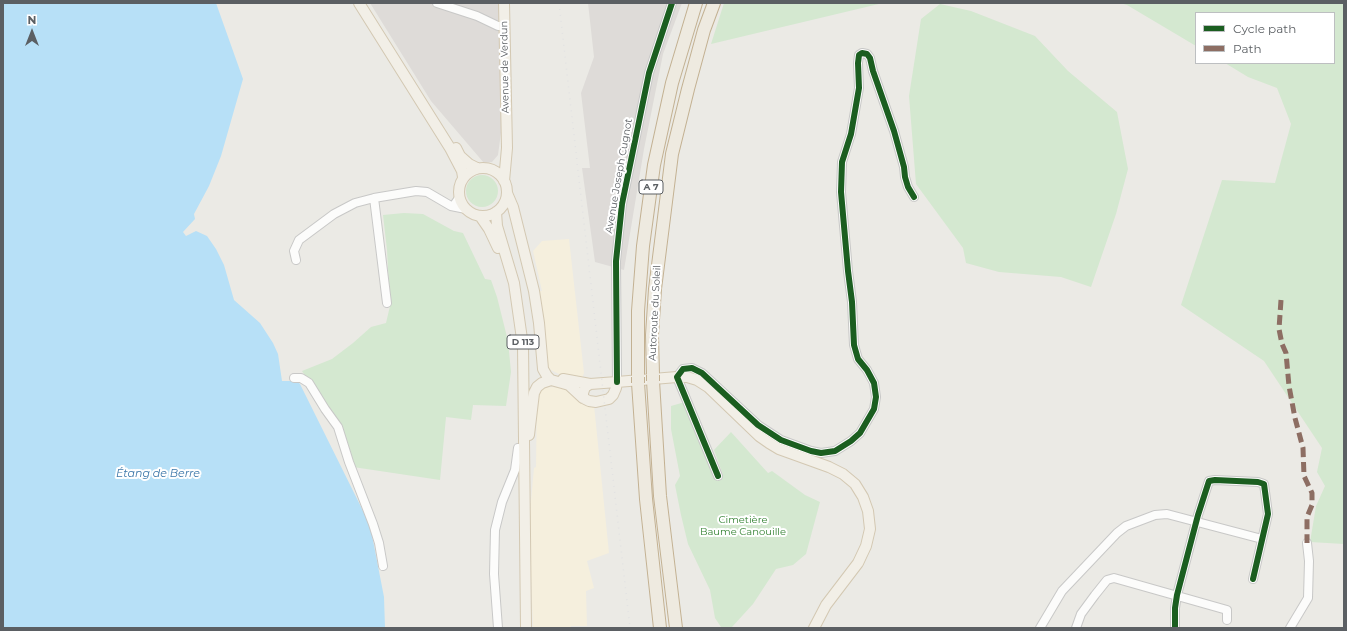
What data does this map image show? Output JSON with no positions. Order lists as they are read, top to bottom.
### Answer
{
  "streets": {
    "highway": ["A 7", "Autoroute du Soleil"],
    "main road": ["Avenue de Verdun", "D 113"],
    "street": ["Avenue Joseph Cugnot"]
  },
  "water": ["Étang de Berre"],
  "parks": ["Cimetière Baume Canouille"],
  "legend": ["Cycle path", "Path"],
  "north": "top"
}
